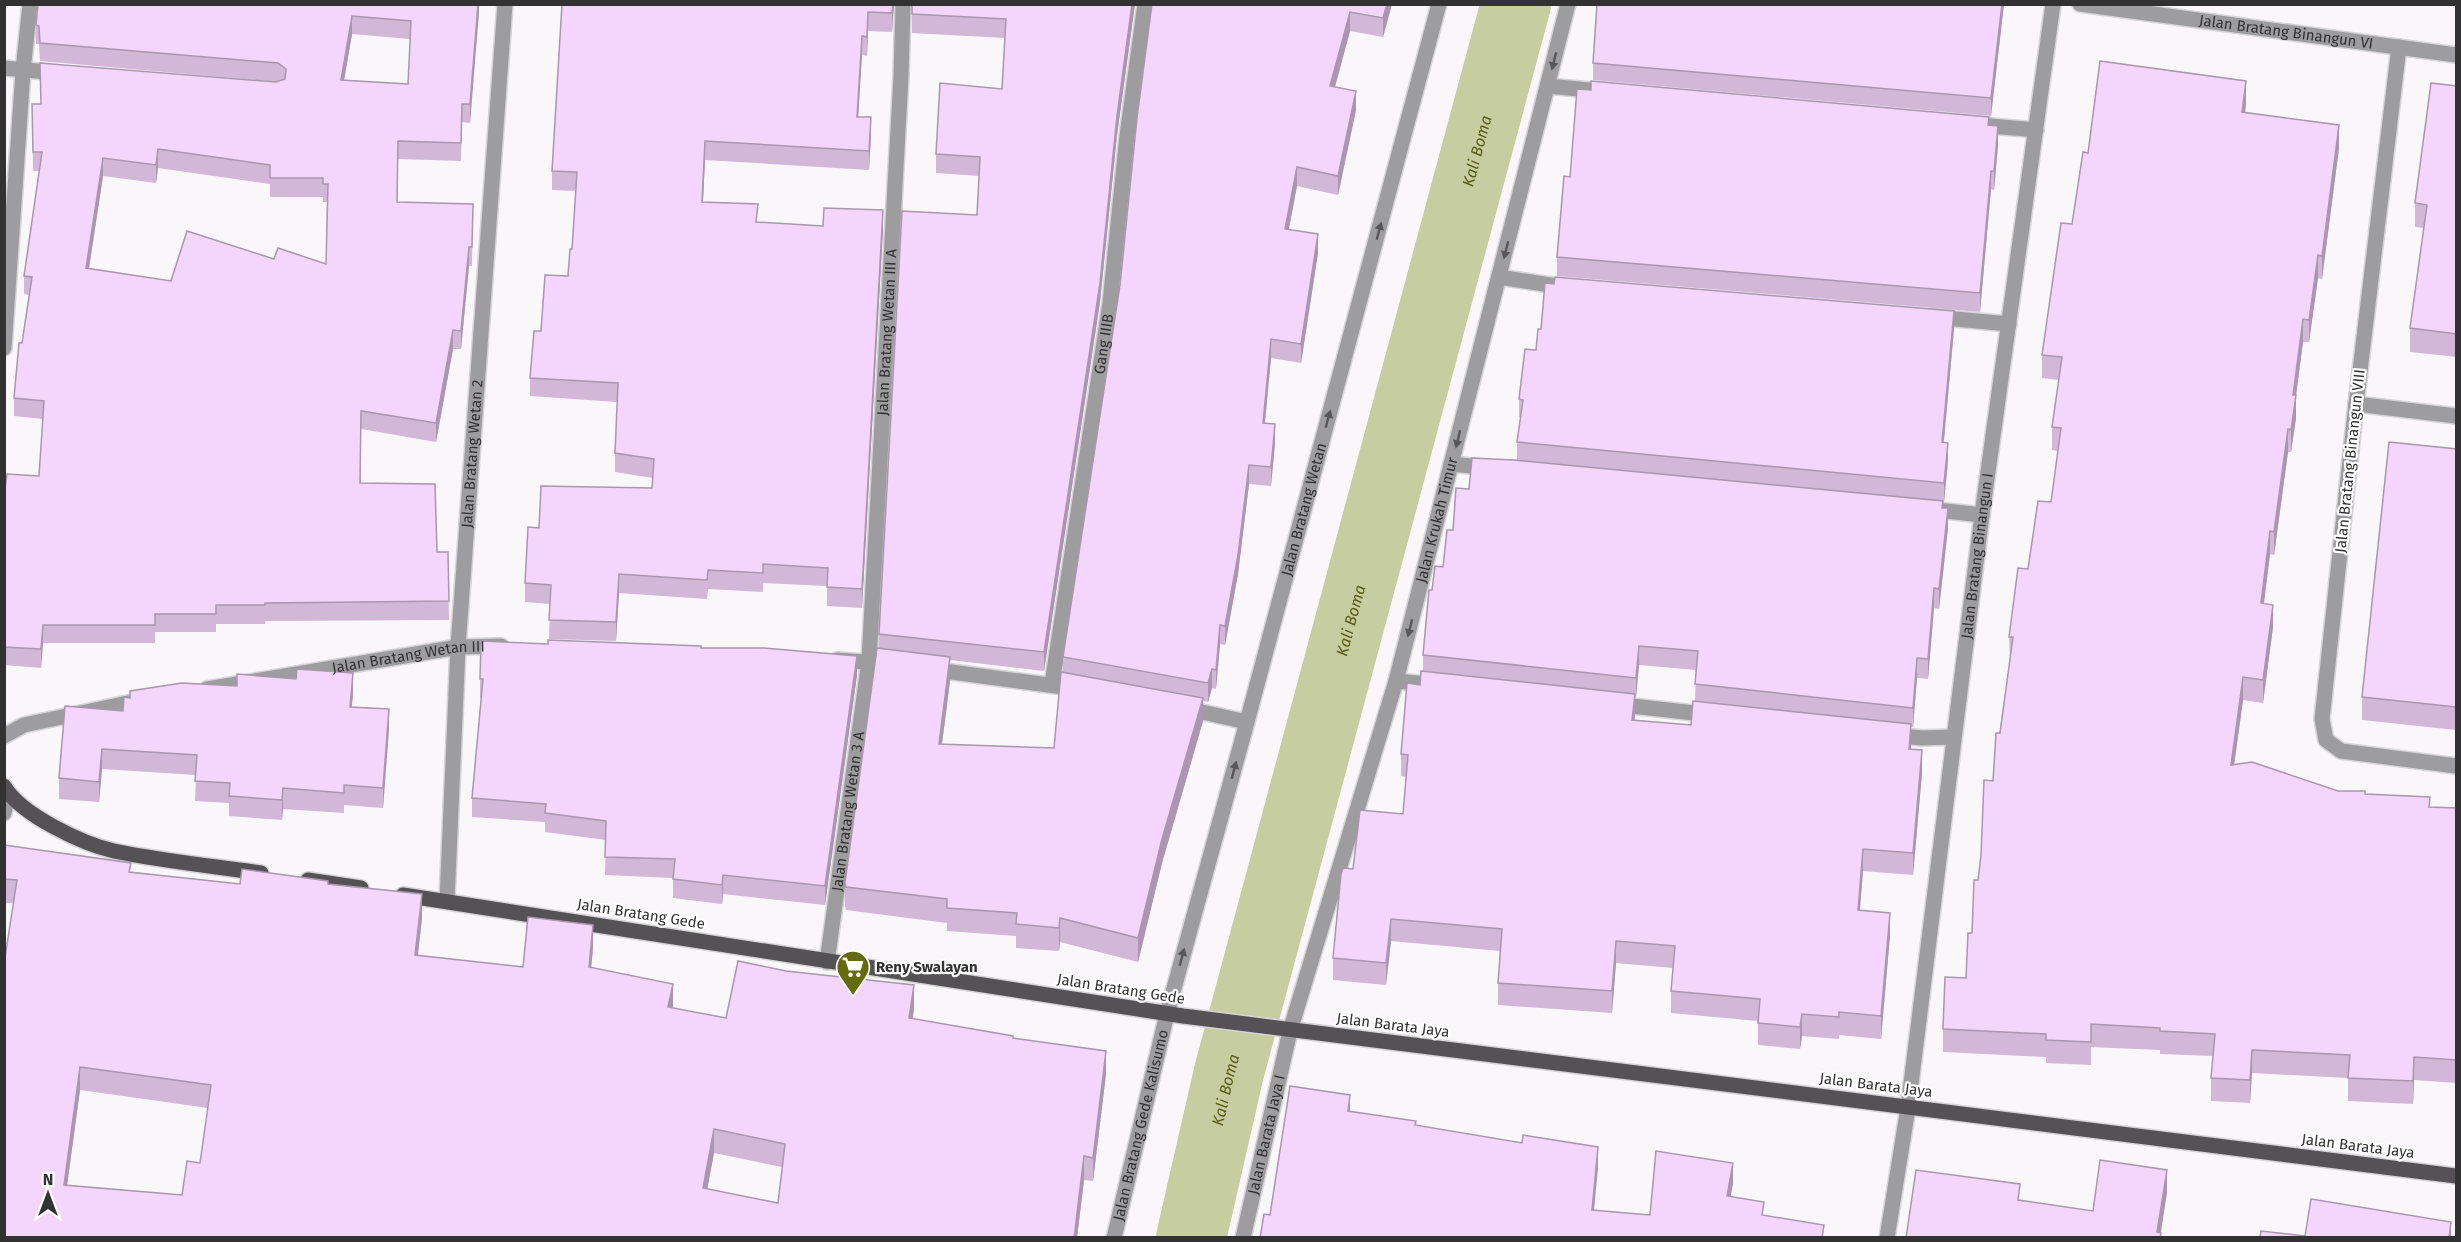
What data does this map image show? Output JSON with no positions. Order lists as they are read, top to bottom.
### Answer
{
  "streets": {
    "main road": ["Jalan Bratang Gede", "Jalan Barata Jaya"],
    "street": [
      "Jalan Bratang Binangun VI",
      "Jalan Bratang Wetan III A",
      "Gang IIIB",
      "Jalan Bratang Wetan 2",
      "Jalan Bratang Binangun VIII",
      "Jalan Bratang Wetan",
      "Jalan Krukah Timur",
      "Jalan Bratang Binangun I",
      "Jalan Bratang Wetan III",
      "Jalan Bratang Wetan 3 A",
      "Jalan Bratang Gede Kalisumo",
      "Jalan Barata Jaya I"
    ]
  },
  "crossings": [
    ["Jalan Bratang Binangun VI", "Jalan Bratang Binangun VIII"],
    ["Jalan Bratang Wetan III A", "Jalan Bratang Wetan 3 A"],
    ["Jalan Bratang Wetan 2", "Jalan Bratang Wetan III"],
    ["Jalan Bratang Wetan 2", "Jalan Bratang Gede"],
    ["Jalan Bratang Wetan", "Jalan Bratang Gede"],
    ["Jalan Bratang Wetan", "Jalan Bratang Gede Kalisumo"],
    ["Jalan Krukah Timur", "Jalan Bratang Gede"],
    ["Jalan Krukah Timur", "Jalan Barata Jaya"],
    ["Jalan Krukah Timur", "Jalan Barata Jaya I"],
    ["Jalan Bratang Binangun I", "Jalan Barata Jaya"],
    ["Jalan Bratang Wetan 3 A", "Jalan Bratang Gede"],
    ["Jalan Bratang Gede", "Jalan Barata Jaya"],
    ["Jalan Bratang Gede", "Jalan Bratang Gede Kalisumo"],
    ["Jalan Bratang Gede", "Jalan Barata Jaya I"],
    ["Jalan Barata Jaya", "Jalan Barata Jaya I"]
  ],
  "one_way": ["Jalan Bratang Wetan", "Jalan Krukah Timur"],
  "water": ["Kali Boma"],
  "places": {
    "supermarket": ["Reny Swalayan"]
  },
  "north": "top"
}
